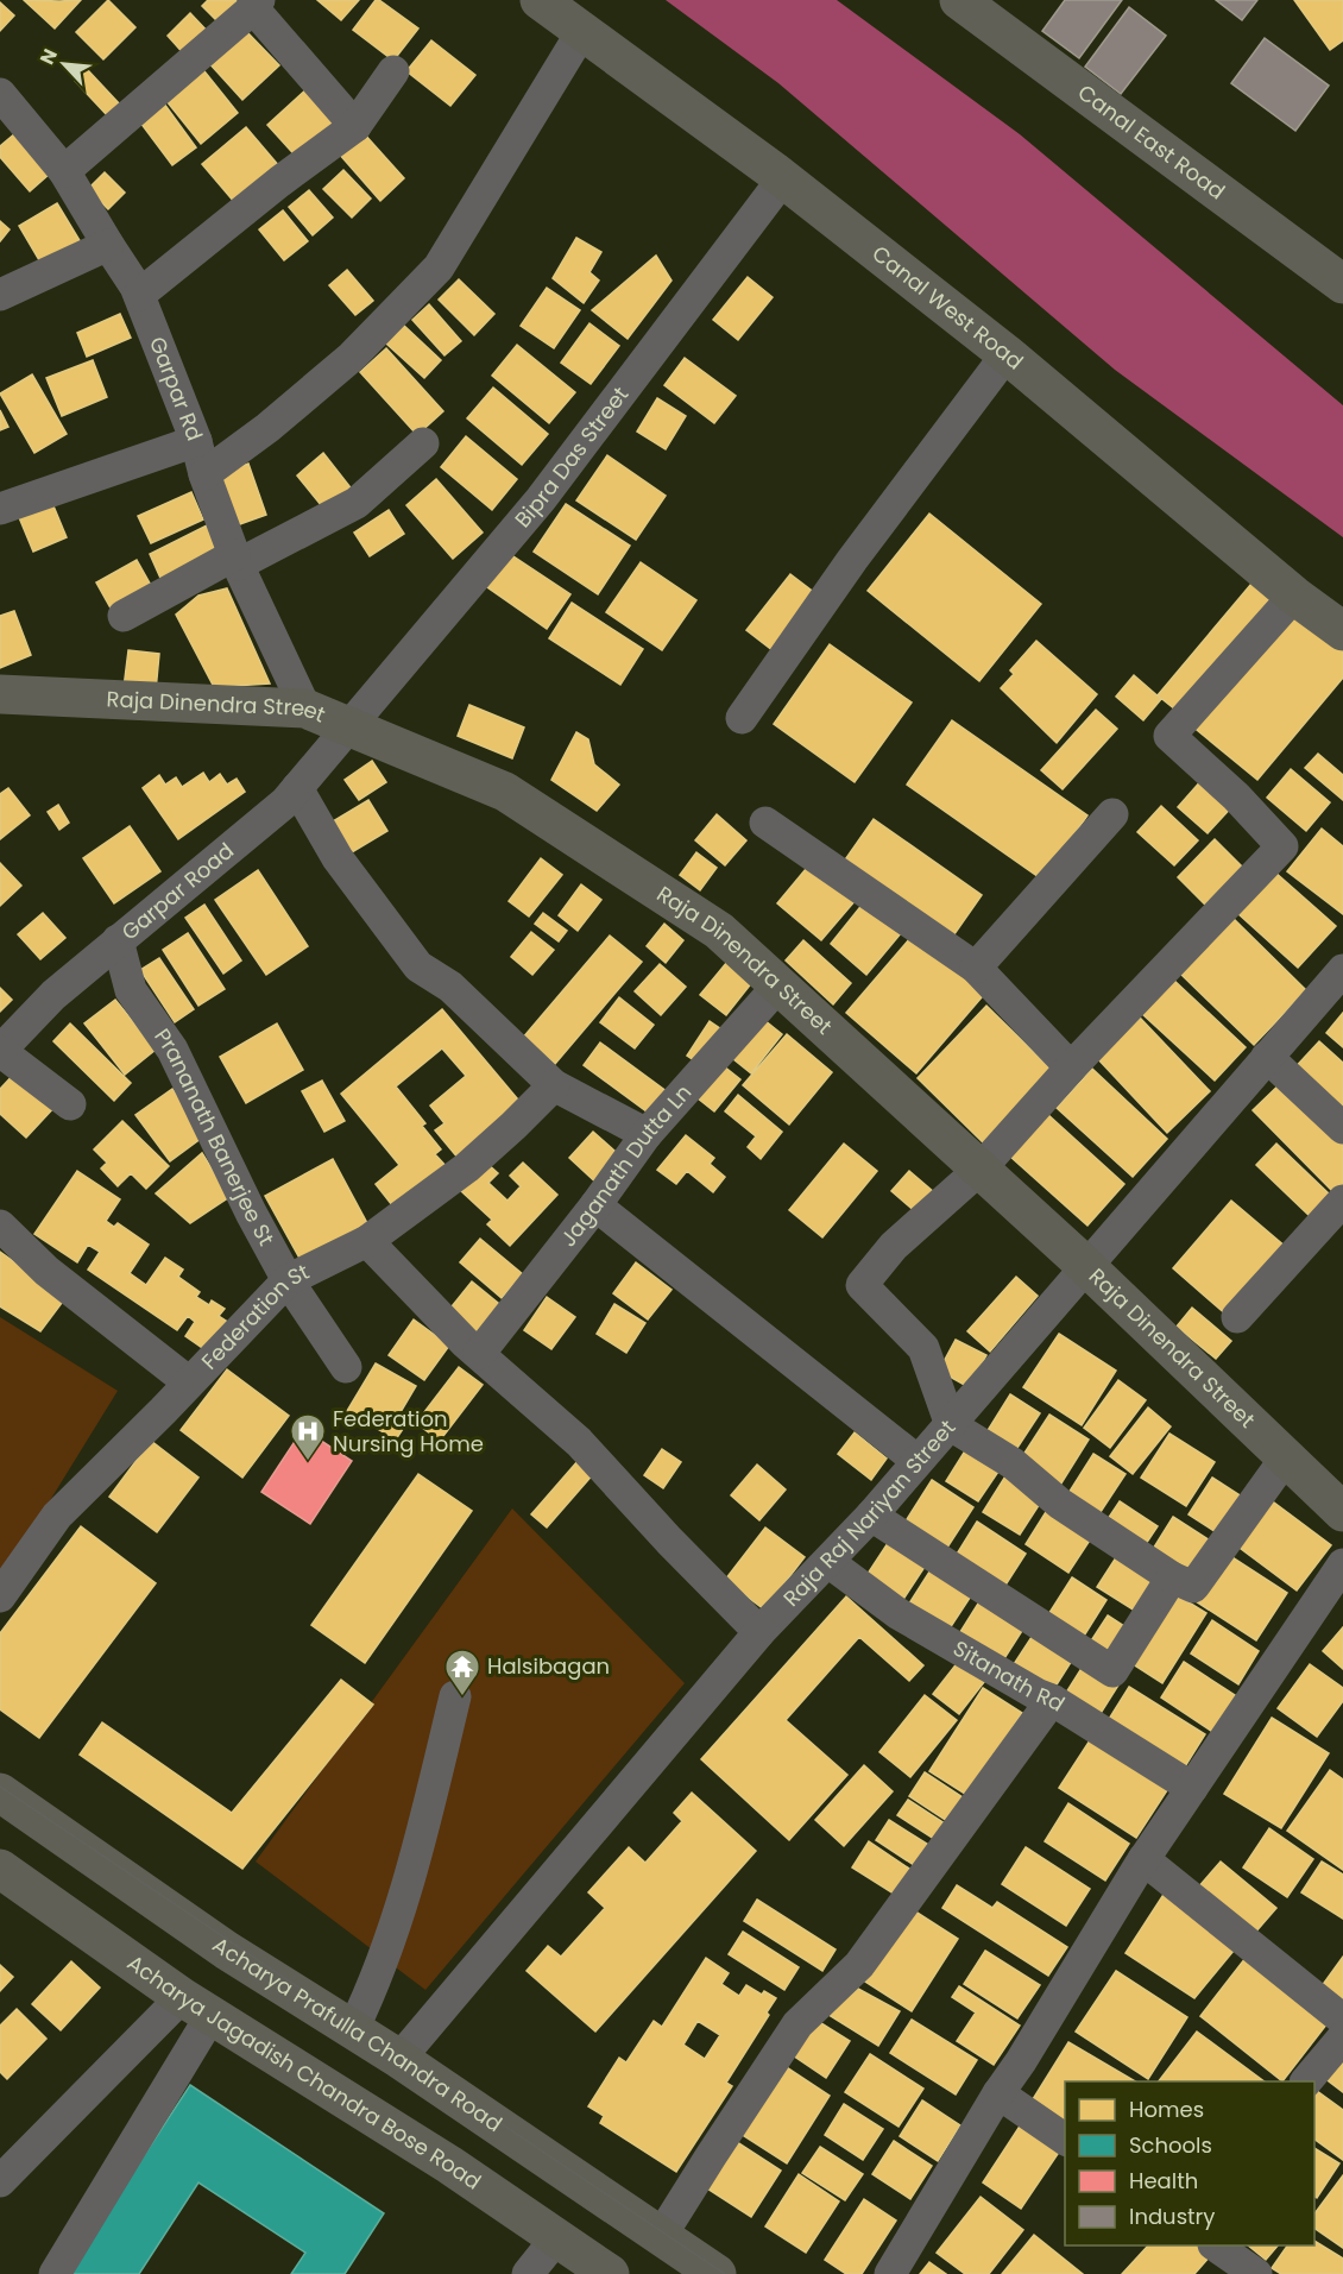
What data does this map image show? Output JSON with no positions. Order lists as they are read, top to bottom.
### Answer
{
  "streets": {
    "main road": [
      "Canal East Road",
      "Canal West Road",
      "Raja Dinendra Street",
      "Acharya Prafulla Chandra Road",
      "Acharya Jagadish Chandra Bose Road"
    ],
    "street": [
      "Garpar Rd",
      "Bipra Das Street",
      "Garpar Road",
      "Prananath Banerjee St",
      "Jaganath Dutta Ln",
      "Federation St",
      "Raja Raj Nariyan Street",
      "Sitanath Rd"
    ]
  },
  "crossings": [
    ["Canal West Road", "Bipra Das Street"],
    ["Garpar Rd", "Raja Dinendra Street"],
    ["Bipra Das Street", "Raja Dinendra Street"],
    ["Bipra Das Street", "Garpar Road"],
    ["Raja Dinendra Street", "Garpar Road"],
    ["Raja Dinendra Street", "Jaganath Dutta Ln"],
    ["Raja Dinendra Street", "Raja Raj Nariyan Street"],
    ["Garpar Road", "Prananath Banerjee St"],
    ["Prananath Banerjee St", "Federation St"],
    ["Raja Raj Nariyan Street", "Sitanath Rd"],
    ["Raja Raj Nariyan Street", "Acharya Prafulla Chandra Road"]
  ],
  "places": {
    "hospital": ["Federation Nursing Home"],
    "temple": ["Halsibagan"]
  },
  "legend": [
    "Homes",
    "Schools",
    "Health",
    "Industry"
  ],
  "north": "top left"
}
